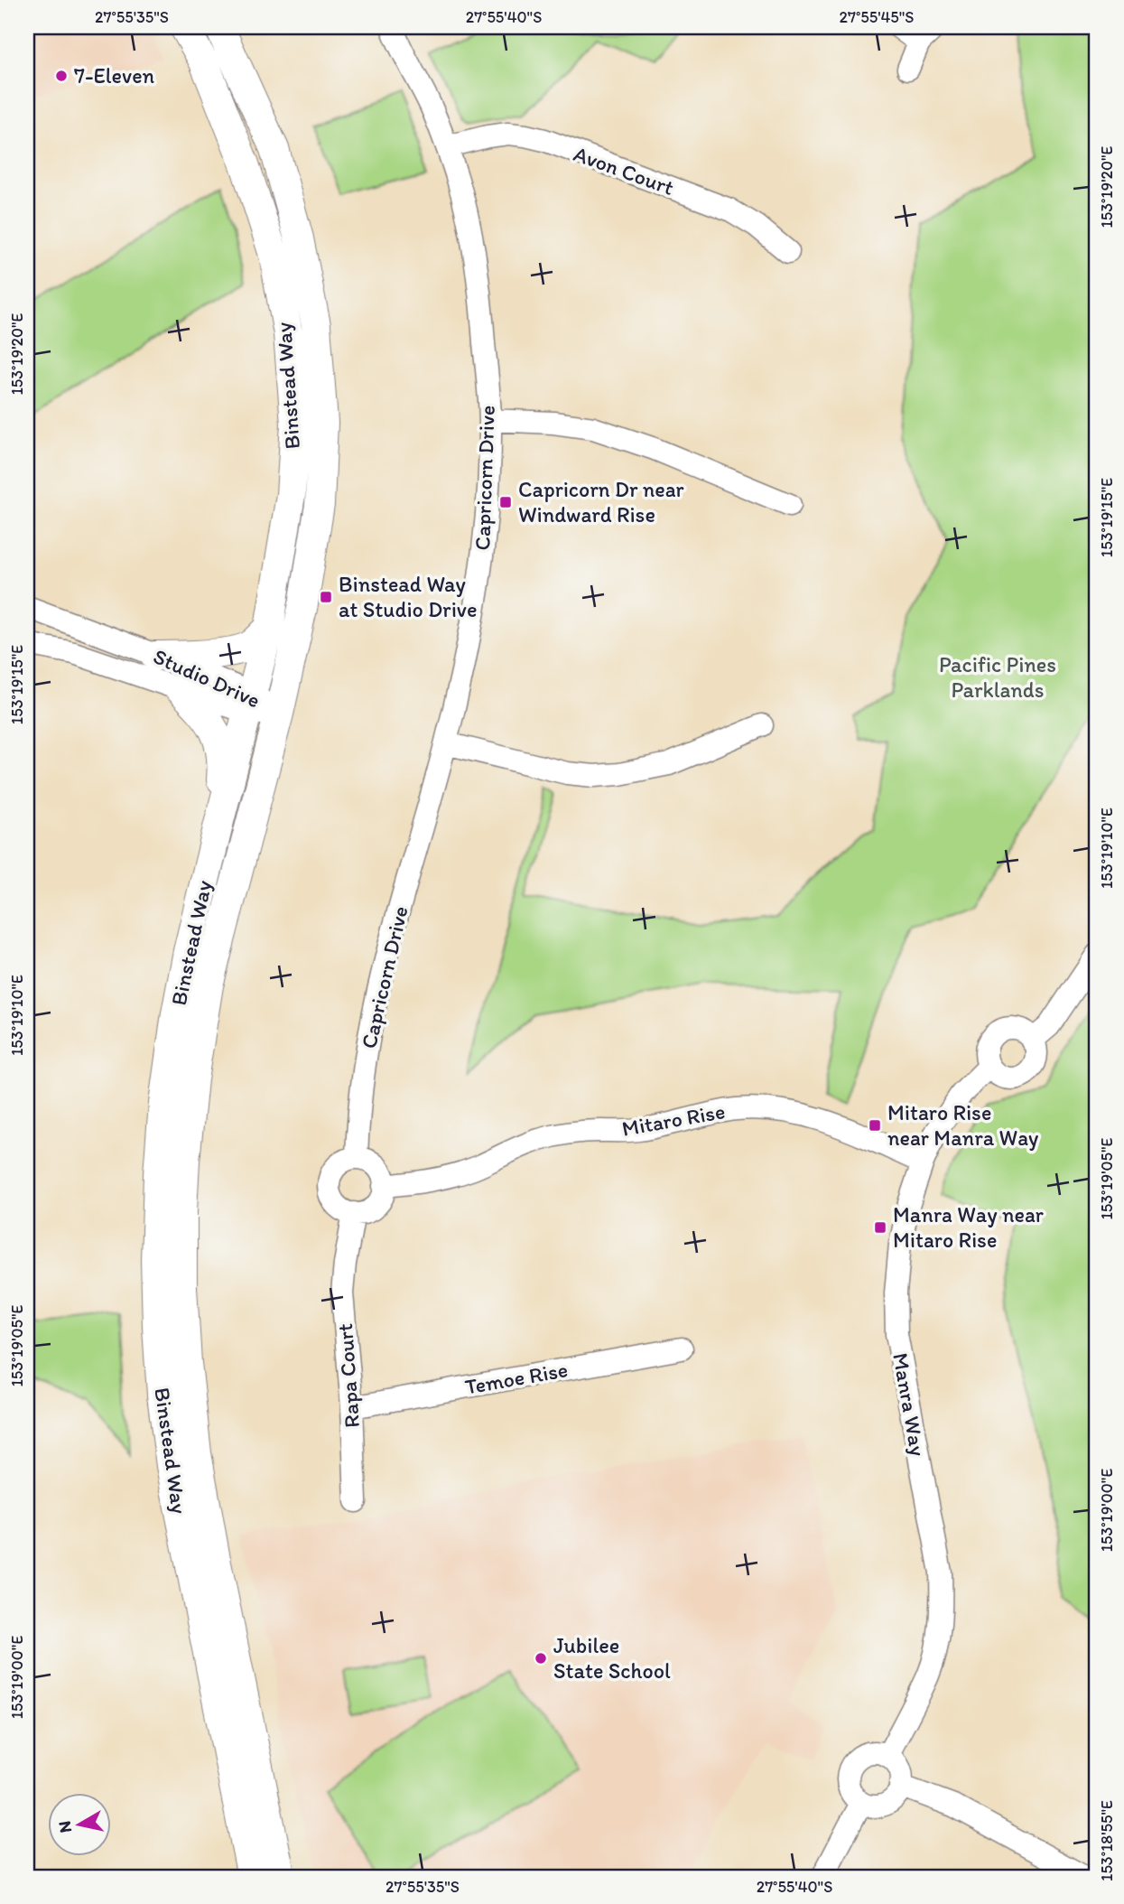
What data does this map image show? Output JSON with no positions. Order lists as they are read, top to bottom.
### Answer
{
  "streets": {
    "main road": ["Binstead Way"],
    "street": [
      "Avon Court",
      "Capricorn Drive",
      "Studio Drive",
      "Mitaro Rise",
      "Rapa Court",
      "Temoe Rise",
      "Manra Way"
    ]
  },
  "crossings": [
    ["Avon Court", "Capricorn Drive"],
    ["Binstead Way", "Studio Drive"],
    ["Capricorn Drive", "Mitaro Rise"],
    ["Capricorn Drive", "Rapa Court"],
    ["Mitaro Rise", "Rapa Court"],
    ["Mitaro Rise", "Manra Way"],
    ["Rapa Court", "Temoe Rise"]
  ],
  "parks": ["Pacific Pines Parklands"],
  "places": {
    "other": ["7-Eleven", "Jubilee State School"],
    "transit": [
      "Capricorn Dr near Windward Rise",
      "Binstead Way at Studio Drive",
      "Mitaro Rise near Manra Way",
      "Manra Way near Mitaro Rise"
    ]
  },
  "north": "left",
  "coordinates": [
    "27°55'35\"S",
    "27°55'40\"S",
    "27°55'45\"S",
    "153°19'20\"E",
    "153°19'15\"E",
    "153°19'10\"E",
    "153°19'05\"E",
    "153°19'00\"E",
    "153°18'55\"E"
  ]
}
